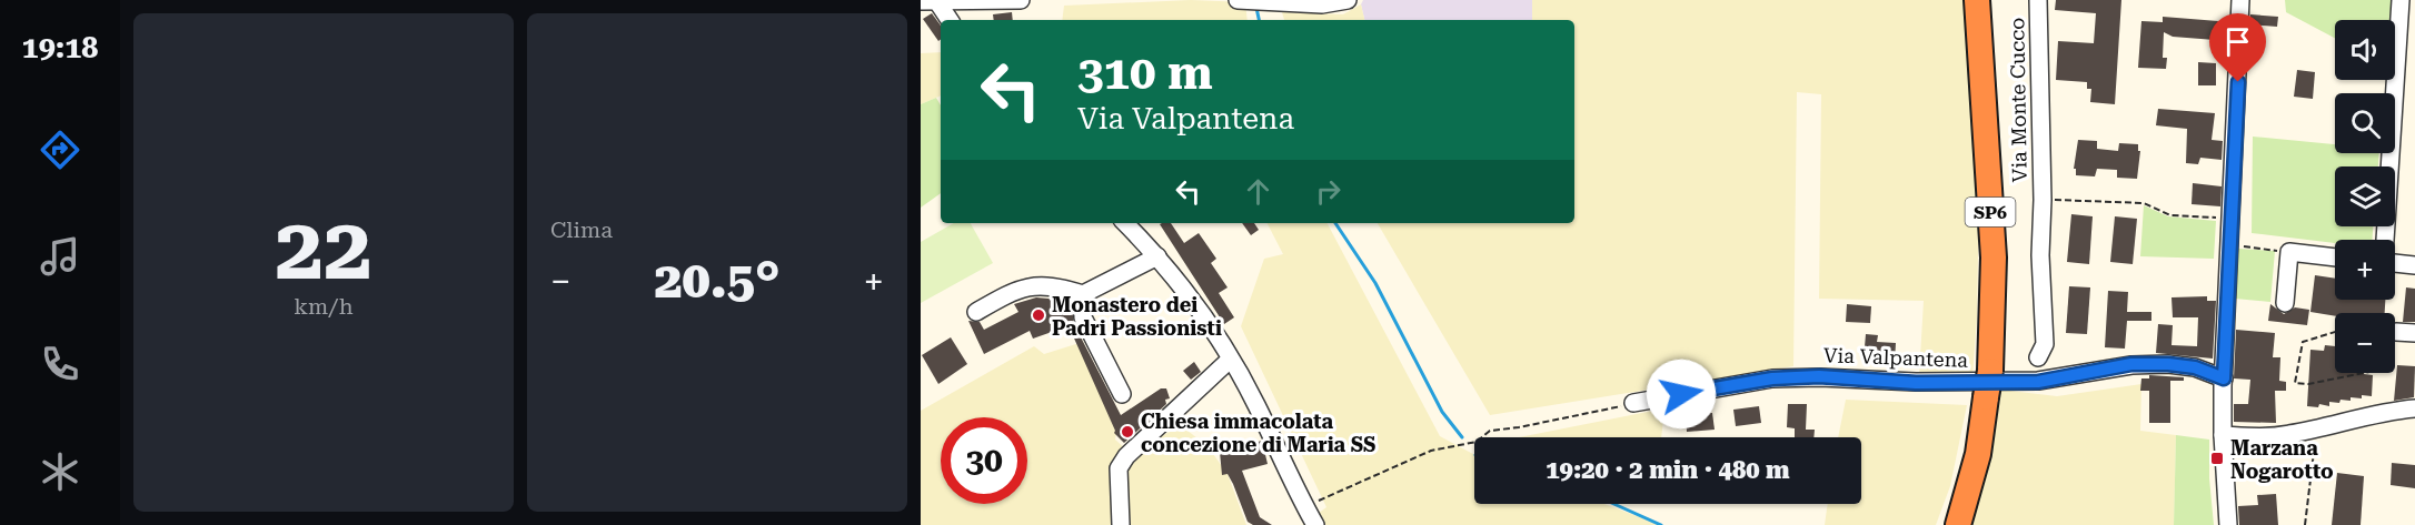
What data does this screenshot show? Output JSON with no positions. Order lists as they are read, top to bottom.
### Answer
{
  "streets": {
    "highway": ["SP6"],
    "street": ["Via Monte Cucco", "Via Valpantena"]
  },
  "places": {
    "other": ["Monastero dei Padri Passionisti", "Chiesa immacolata concezione di Maria SS"],
    "transit": ["Marzana Nogarotto"]
  },
  "page": {
    "tabs": "19:18",
    "tile": [
      ["22", "km/h"],
      "Clima"
    ],
    "map_buttons": ["+", "−"],
    "turn": ["310 m", "Via Valpantena"],
    "heat": ["−", "20.5°", "+"],
    "limit": "30",
    "trip": "19:20 · 2 min · 480 m"
  }
}
